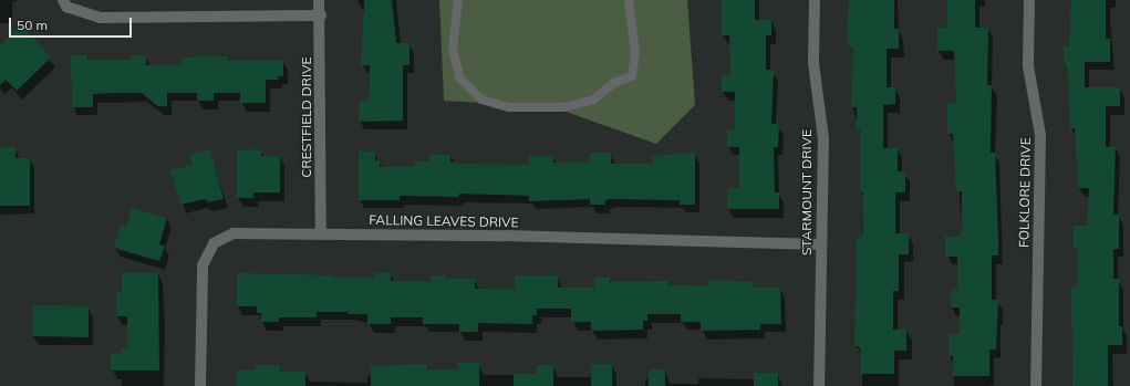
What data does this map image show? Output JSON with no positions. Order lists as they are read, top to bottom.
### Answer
{
  "streets": {
    "street": [
      "CRESTFIELD DRIVE",
      "STARMOUNT DRIVE",
      "FOLKLORE DRIVE",
      "FALLING LEAVES DRIVE"
    ]
  },
  "crossings": [
    ["CRESTFIELD DRIVE", "FALLING LEAVES DRIVE"],
    ["STARMOUNT DRIVE", "FALLING LEAVES DRIVE"]
  ],
  "scale_bar": "50 m"
}
